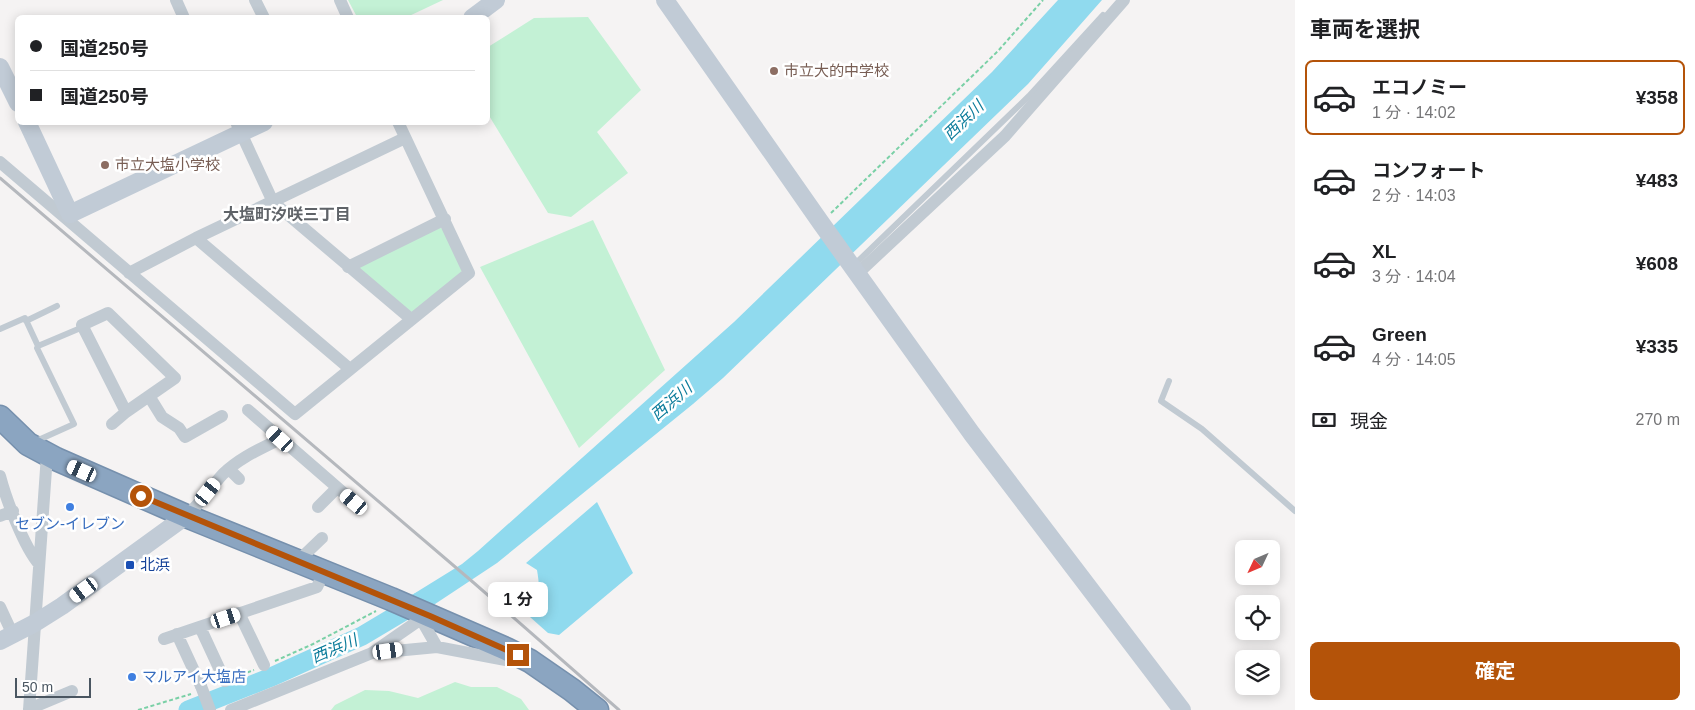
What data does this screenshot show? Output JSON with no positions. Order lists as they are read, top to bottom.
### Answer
{
  "districts": ["大塩町汐咲三丁目"],
  "water": ["西浜川"],
  "places": {
    "other": [
      "市立大的中学校",
      "市立大塩小学校",
      "セブン-イレブン",
      "マルアイ大塩店"
    ],
    "transit": ["北浜"]
  },
  "scale_bar": "50 m",
  "north": "bottom left",
  "page": {
    "heading": "車両を選択",
    "banner": ["国道250号", "国道250号"],
    "list": [
      {
        "name": "エコノミー",
        "note": "1 分 · 14:02",
        "value": "¥358"
      },
      {
        "name": "コンフォート",
        "note": "2 分 · 14:03",
        "value": "¥483"
      },
      {
        "name": "XL",
        "note": "3 分 · 14:04",
        "value": "¥608"
      },
      {
        "name": "Green",
        "note": "4 分 · 14:05",
        "value": "¥335"
      }
    ],
    "pay": ["現金", "270 m"],
    "bubble": "1 分",
    "buttons": "確定",
    "scale": "50 m"
  }
}
